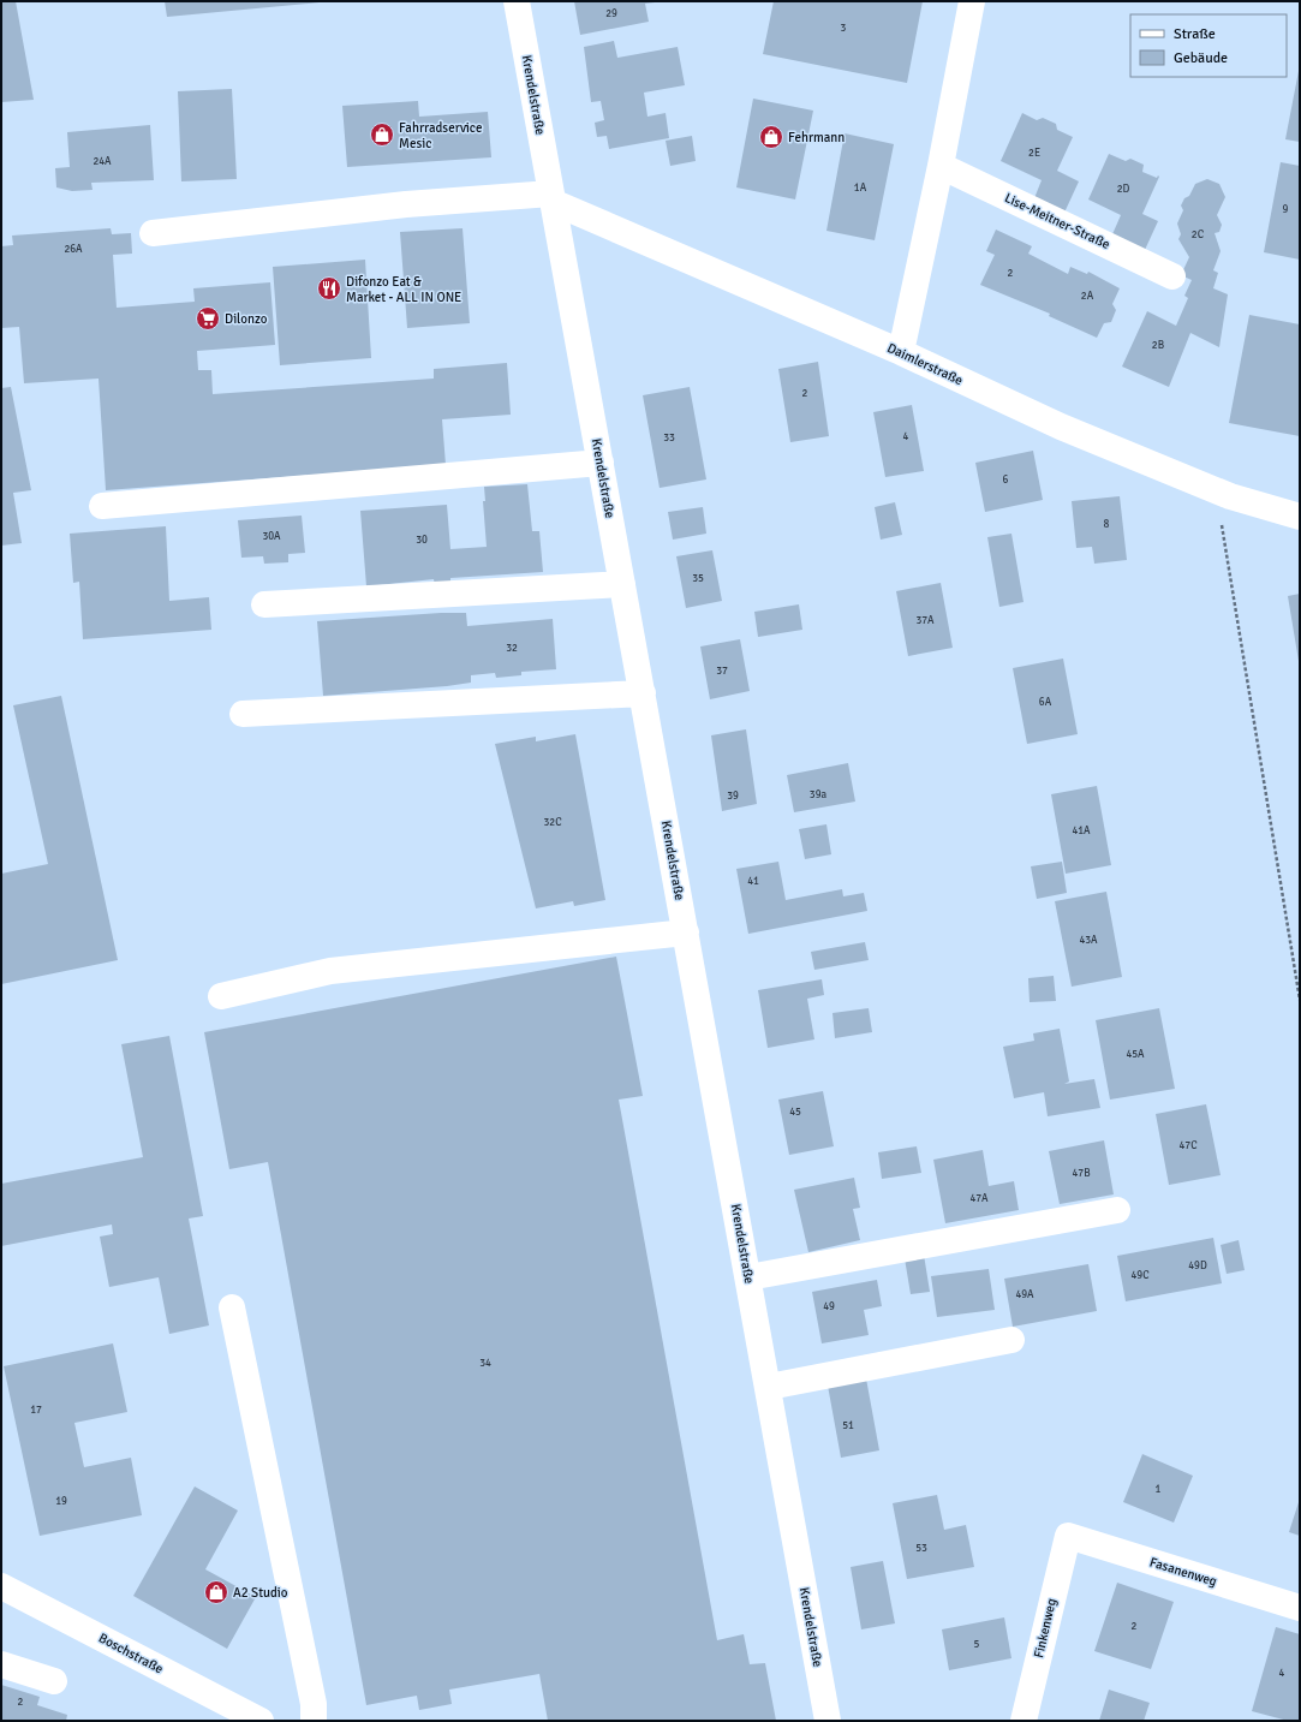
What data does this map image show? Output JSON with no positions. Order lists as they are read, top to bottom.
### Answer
{
  "streets": {
    "street": [
      "Krendelstraße",
      "Lise-Meitner-Straße",
      "Daimlerstraße",
      "Fasanenweg",
      "Finkenweg",
      "Boschstraße"
    ]
  },
  "crossings": [
    ["Krendelstraße", "Daimlerstraße"],
    ["Fasanenweg", "Finkenweg"]
  ],
  "places": {
    "shop": ["Fahrradservice Mesic", "Fehrmann", "A2 Studio"],
    "restaurant": ["Difonzo Eat & Market - ALL IN ONE"],
    "supermarket": ["Dilonzo"]
  },
  "house_numbers": [
    "29",
    "3",
    "2E",
    "24A",
    "1A",
    "2D",
    "9",
    "2C",
    "26A",
    "2",
    "2A",
    "2B",
    "2",
    "4",
    "33",
    "6",
    "8",
    "30A",
    "30",
    "35",
    "37A",
    "32",
    "37",
    "6A",
    "39a",
    "39",
    "32C",
    "41A",
    "41",
    "43A",
    "45A",
    "45",
    "47C",
    "47B",
    "47A",
    "49D",
    "49C",
    "49A",
    "49",
    "34",
    "17",
    "51",
    "1",
    "19",
    "53",
    "2",
    "5",
    "4",
    "2"
  ],
  "legend": ["Straße", "Gebäude"]
}
